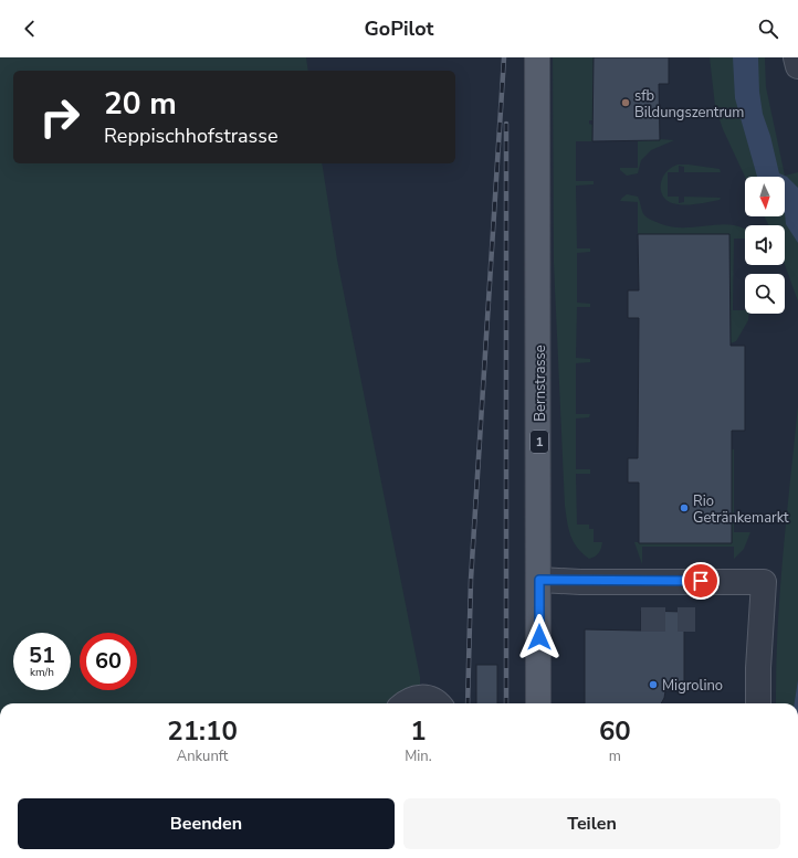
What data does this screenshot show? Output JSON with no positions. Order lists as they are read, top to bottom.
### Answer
{
  "streets": {
    "main road": ["Bernstrasse", "1"]
  },
  "places": ["sfb Bildungszentrum", "Rio Getränkemarkt", "Migrolino"],
  "north": "bottom",
  "page": {
    "header": "GoPilot",
    "turn": ["20 m", "Reppischhofstrasse"],
    "speed": "51 km/h",
    "limit": "60",
    "eta": [
      "21:10",
      "Ankunft",
      "1",
      "Min.",
      "60",
      "m"
    ],
    "buttons": ["Beenden", "Teilen"]
  }
}
